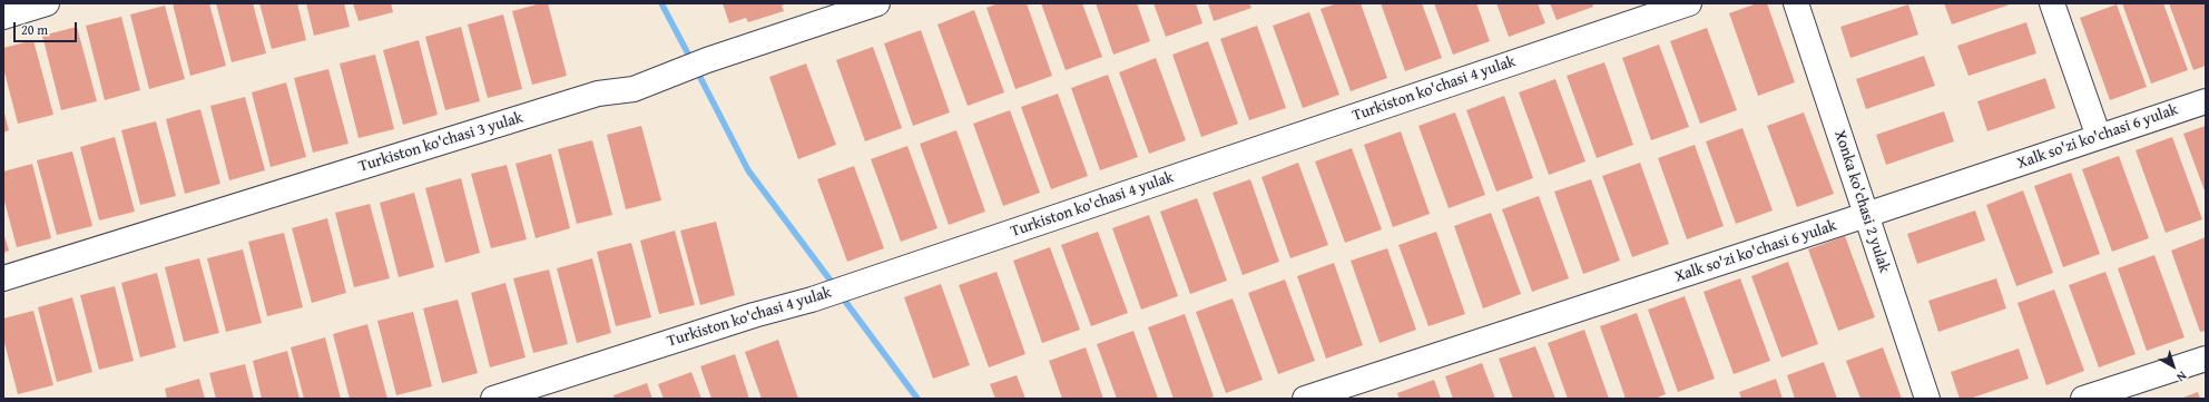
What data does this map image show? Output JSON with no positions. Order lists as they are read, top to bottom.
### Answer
{
  "streets": {
    "street": [
      "Turkiston ko'chasi 4 yulak",
      "Xalk so'zi ko'chasi 6 yulak",
      "Turkiston ko'chasi 3 yulak",
      "Xonka ko'chasi 2 yulak"
    ]
  },
  "crossings": [
    ["Xalk so'zi ko'chasi 6 yulak", "Xonka ko'chasi 2 yulak"]
  ],
  "scale_bar": "20 m",
  "north": "bottom right"
}
